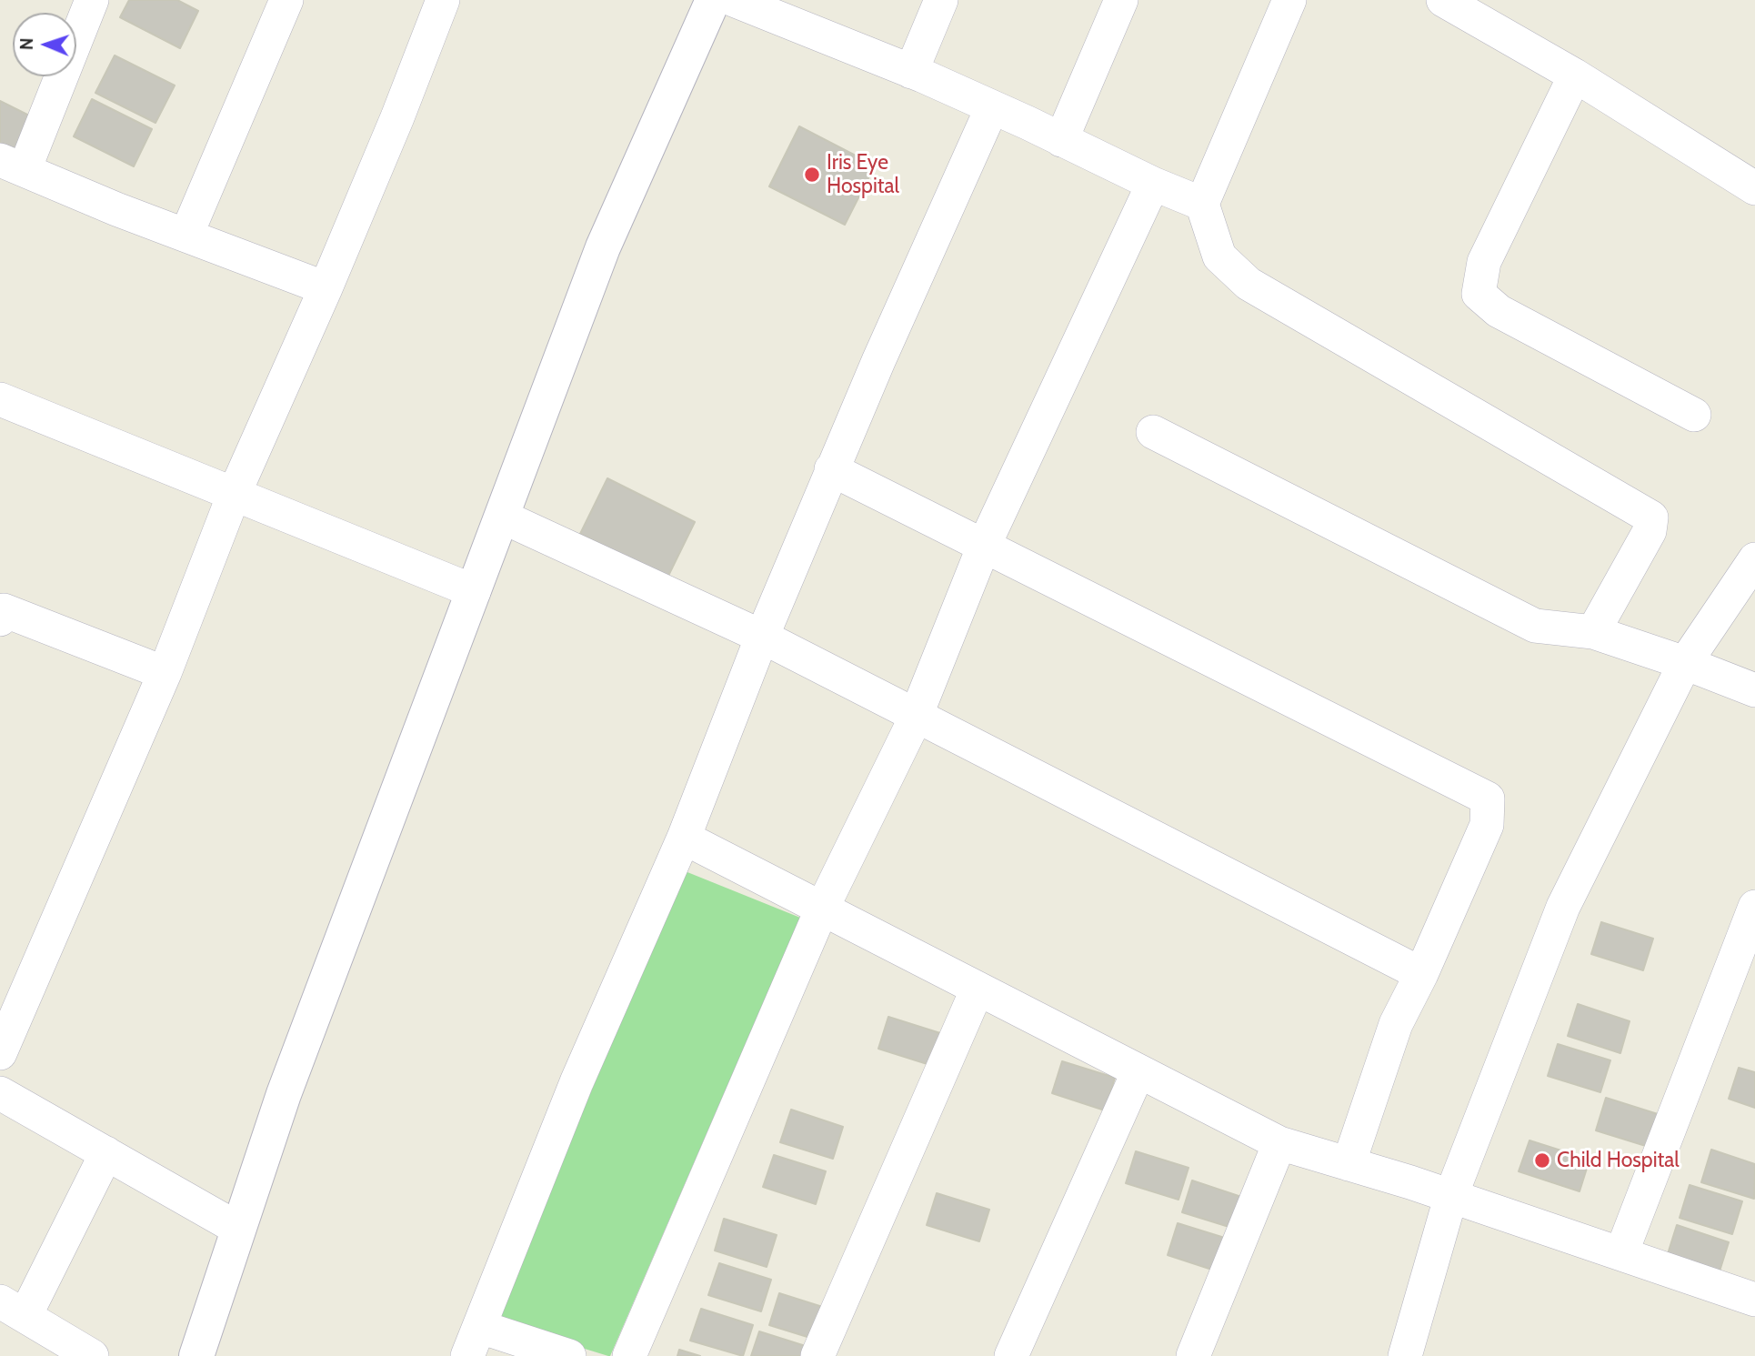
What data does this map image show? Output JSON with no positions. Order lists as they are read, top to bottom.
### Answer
{
  "places": ["Iris Eye Hospital", "Child Hospital"],
  "north": "left"
}
